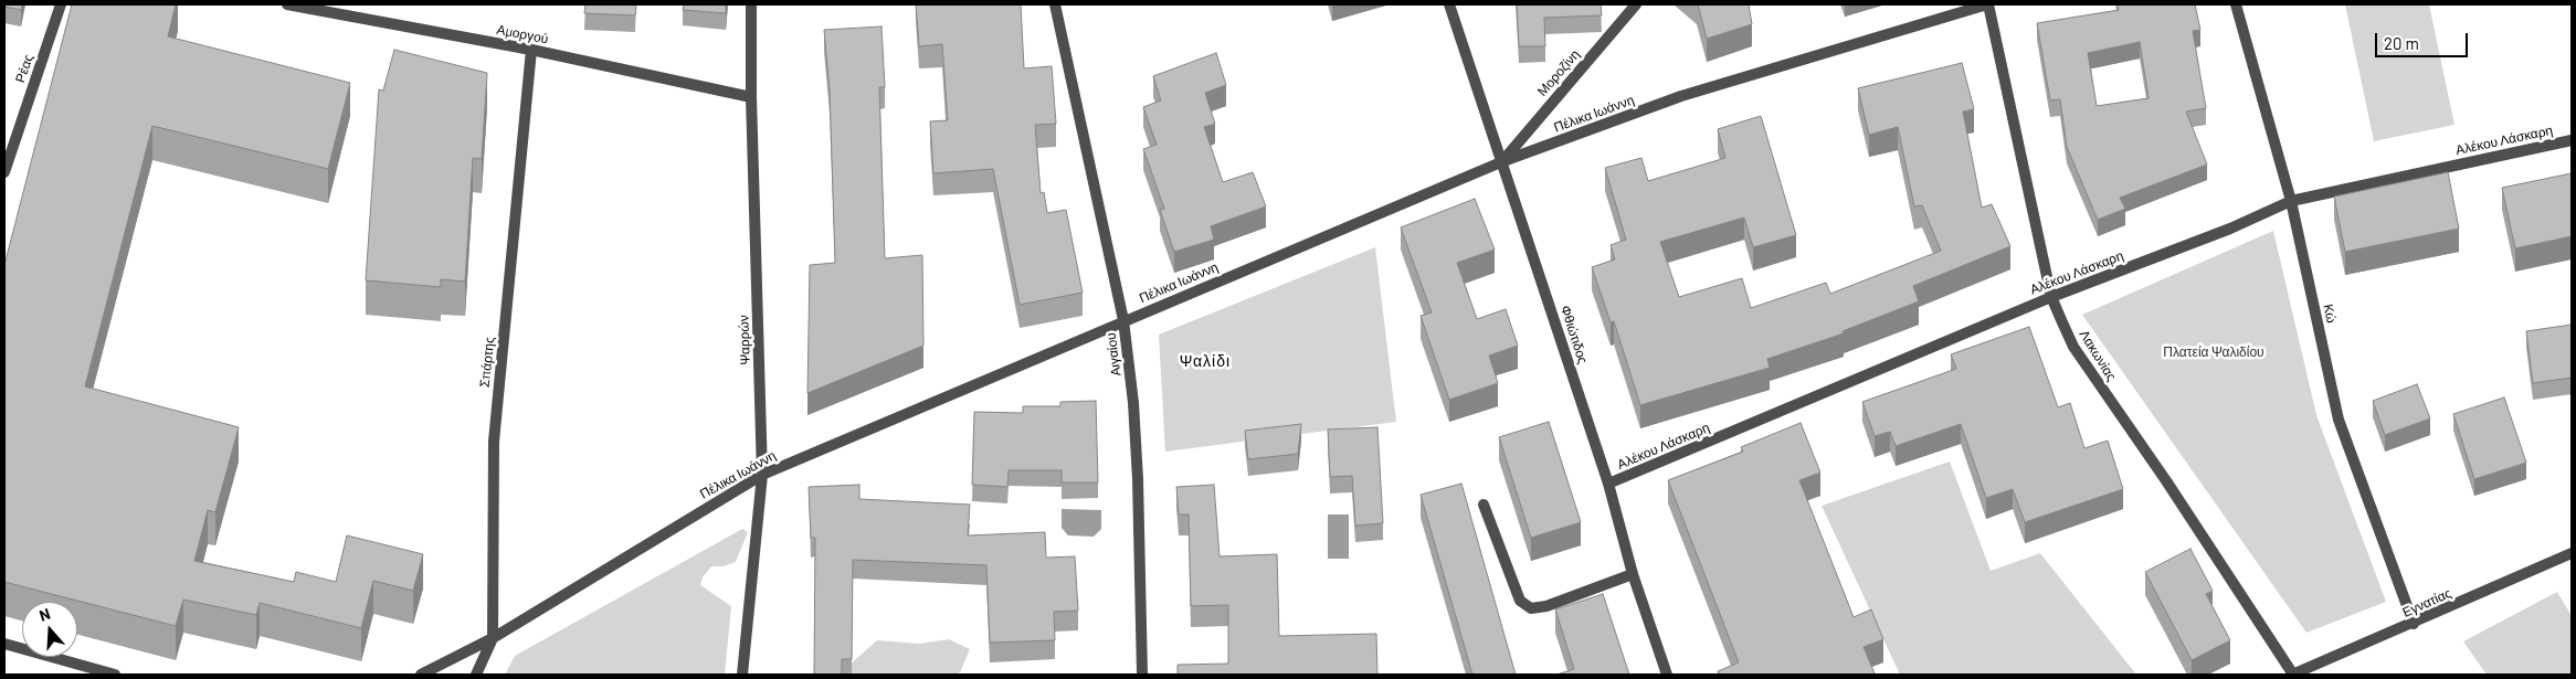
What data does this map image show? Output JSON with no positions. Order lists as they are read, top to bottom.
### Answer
{
  "streets": {
    "street": [
      "Αμοργού",
      "Ρέας",
      "Μοροζίνη",
      "Πέλικα Ιωάννη",
      "Αλέκου Λάσκαρη",
      "Κώ",
      "Φθιώτιδος",
      "Ψαρρών",
      "Αιγαίου",
      "Λακωνίας",
      "Σπάρτης",
      "Εγνατίας"
    ]
  },
  "crossings": [
    ["Αμοργού", "Ψαρρών"],
    ["Αμοργού", "Σπάρτης"],
    ["Μοροζίνη", "Πέλικα Ιωάννη"],
    ["Μοροζίνη", "Φθιώτιδος"],
    ["Πέλικα Ιωάννη", "Φθιώτιδος"],
    ["Πέλικα Ιωάννη", "Ψαρρών"],
    ["Πέλικα Ιωάννη", "Αιγαίου"],
    ["Πέλικα Ιωάννη", "Λακωνίας"],
    ["Πέλικα Ιωάννη", "Σπάρτης"],
    ["Αλέκου Λάσκαρη", "Κώ"],
    ["Αλέκου Λάσκαρη", "Φθιώτιδος"],
    ["Αλέκου Λάσκαρη", "Λακωνίας"],
    ["Κώ", "Εγνατίας"],
    ["Λακωνίας", "Εγνατίας"]
  ],
  "districts": ["Ψαλίδι"],
  "parks": ["Πλατεία Ψαλιδίου"],
  "scale_bar": "20 m",
  "north": "top"
}
